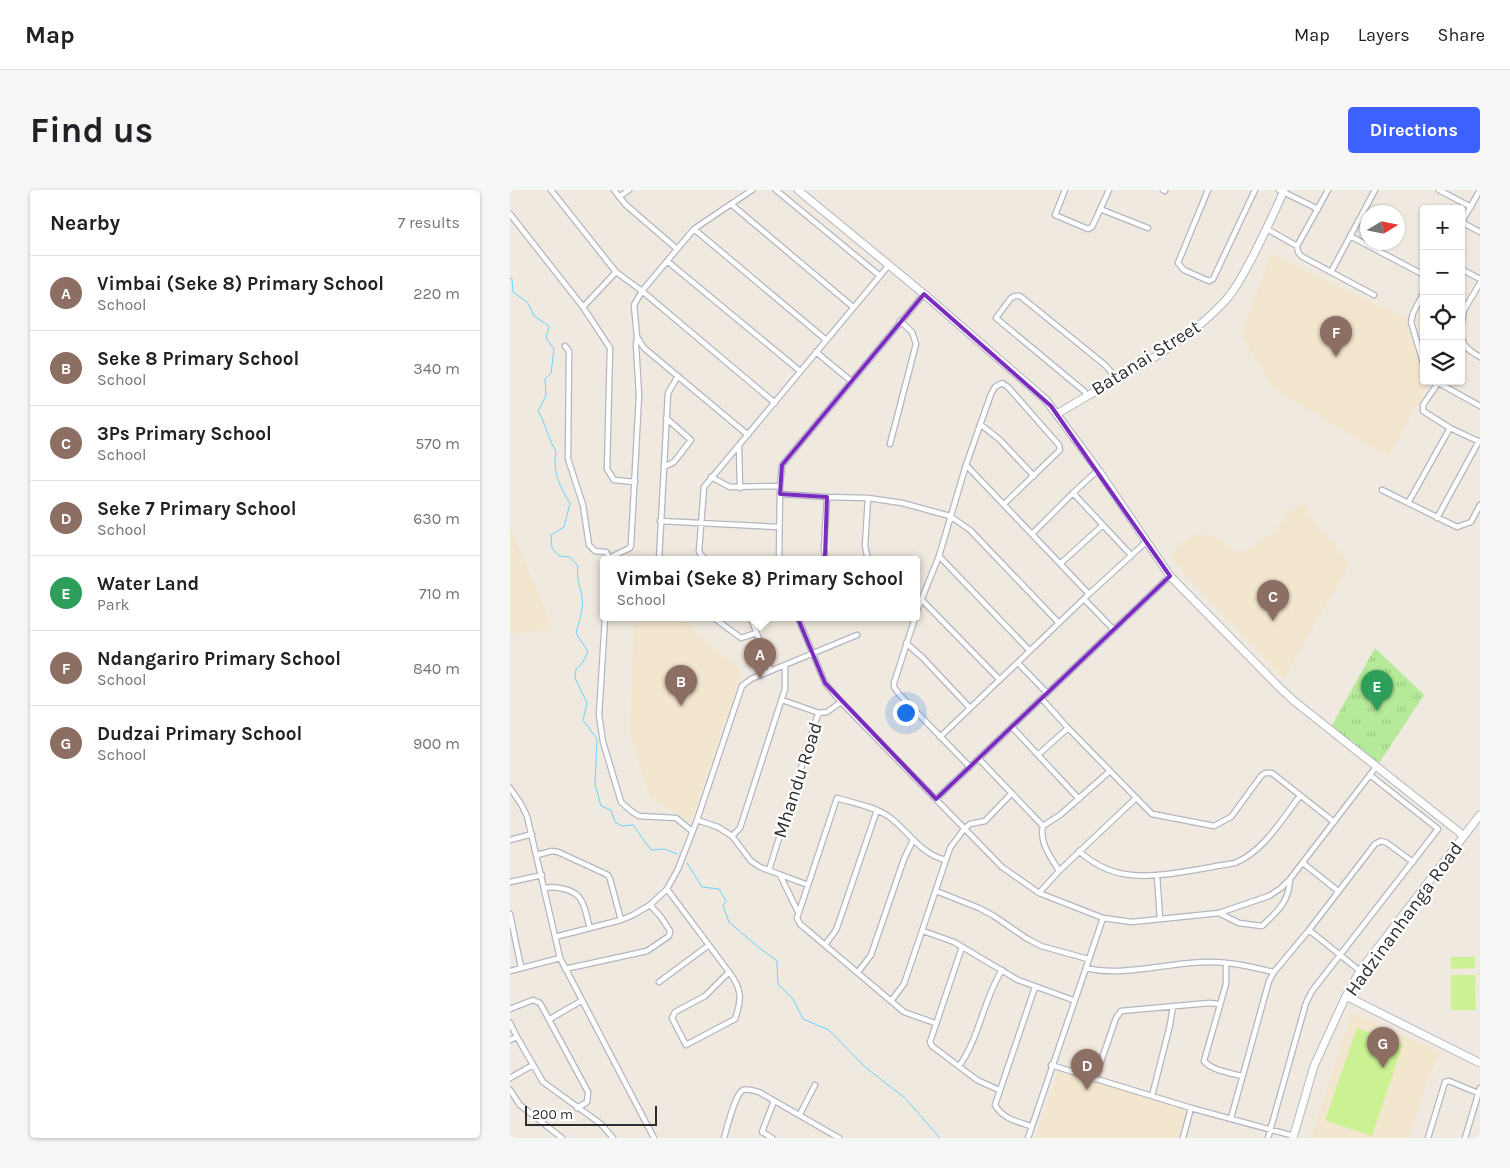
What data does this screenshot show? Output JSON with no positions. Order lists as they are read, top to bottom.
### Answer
{
  "streets": {
    "street": ["Batanai Street", "Mhandu Road", "Hadzinanhanga Road"]
  },
  "scale_bar": "200 m",
  "north": "right",
  "page": {
    "header": "Map",
    "nav": ["Map", "Layers", "Share"],
    "buttons": "Directions",
    "title": "Find us",
    "heading": ["Nearby", "7 results"],
    "map_buttons": ["+", "−"],
    "list": [
      {
        "mark": "A",
        "name": "Vimbai (Seke 8) Primary School",
        "note": "School",
        "value": "220 m"
      },
      {
        "mark": "B",
        "name": "Seke 8 Primary School",
        "note": "School",
        "value": "340 m"
      },
      {
        "mark": "C",
        "name": "3Ps Primary School",
        "note": "School",
        "value": "570 m"
      },
      {
        "mark": "D",
        "name": "Seke 7 Primary School",
        "note": "School",
        "value": "630 m"
      },
      {
        "mark": "E",
        "name": "Water Land",
        "note": "Park",
        "value": "710 m"
      },
      {
        "mark": "F",
        "name": "Ndangariro Primary School",
        "note": "School",
        "value": "840 m"
      },
      {
        "mark": "G",
        "name": "Dudzai Primary School",
        "note": "School",
        "value": "900 m"
      }
    ],
    "pins": [
      "F",
      "C",
      "A",
      "B",
      "E",
      "G",
      "D"
    ],
    "popup": ["Vimbai (Seke 8) Primary School", "School"],
    "scale": "200 m"
  }
}
